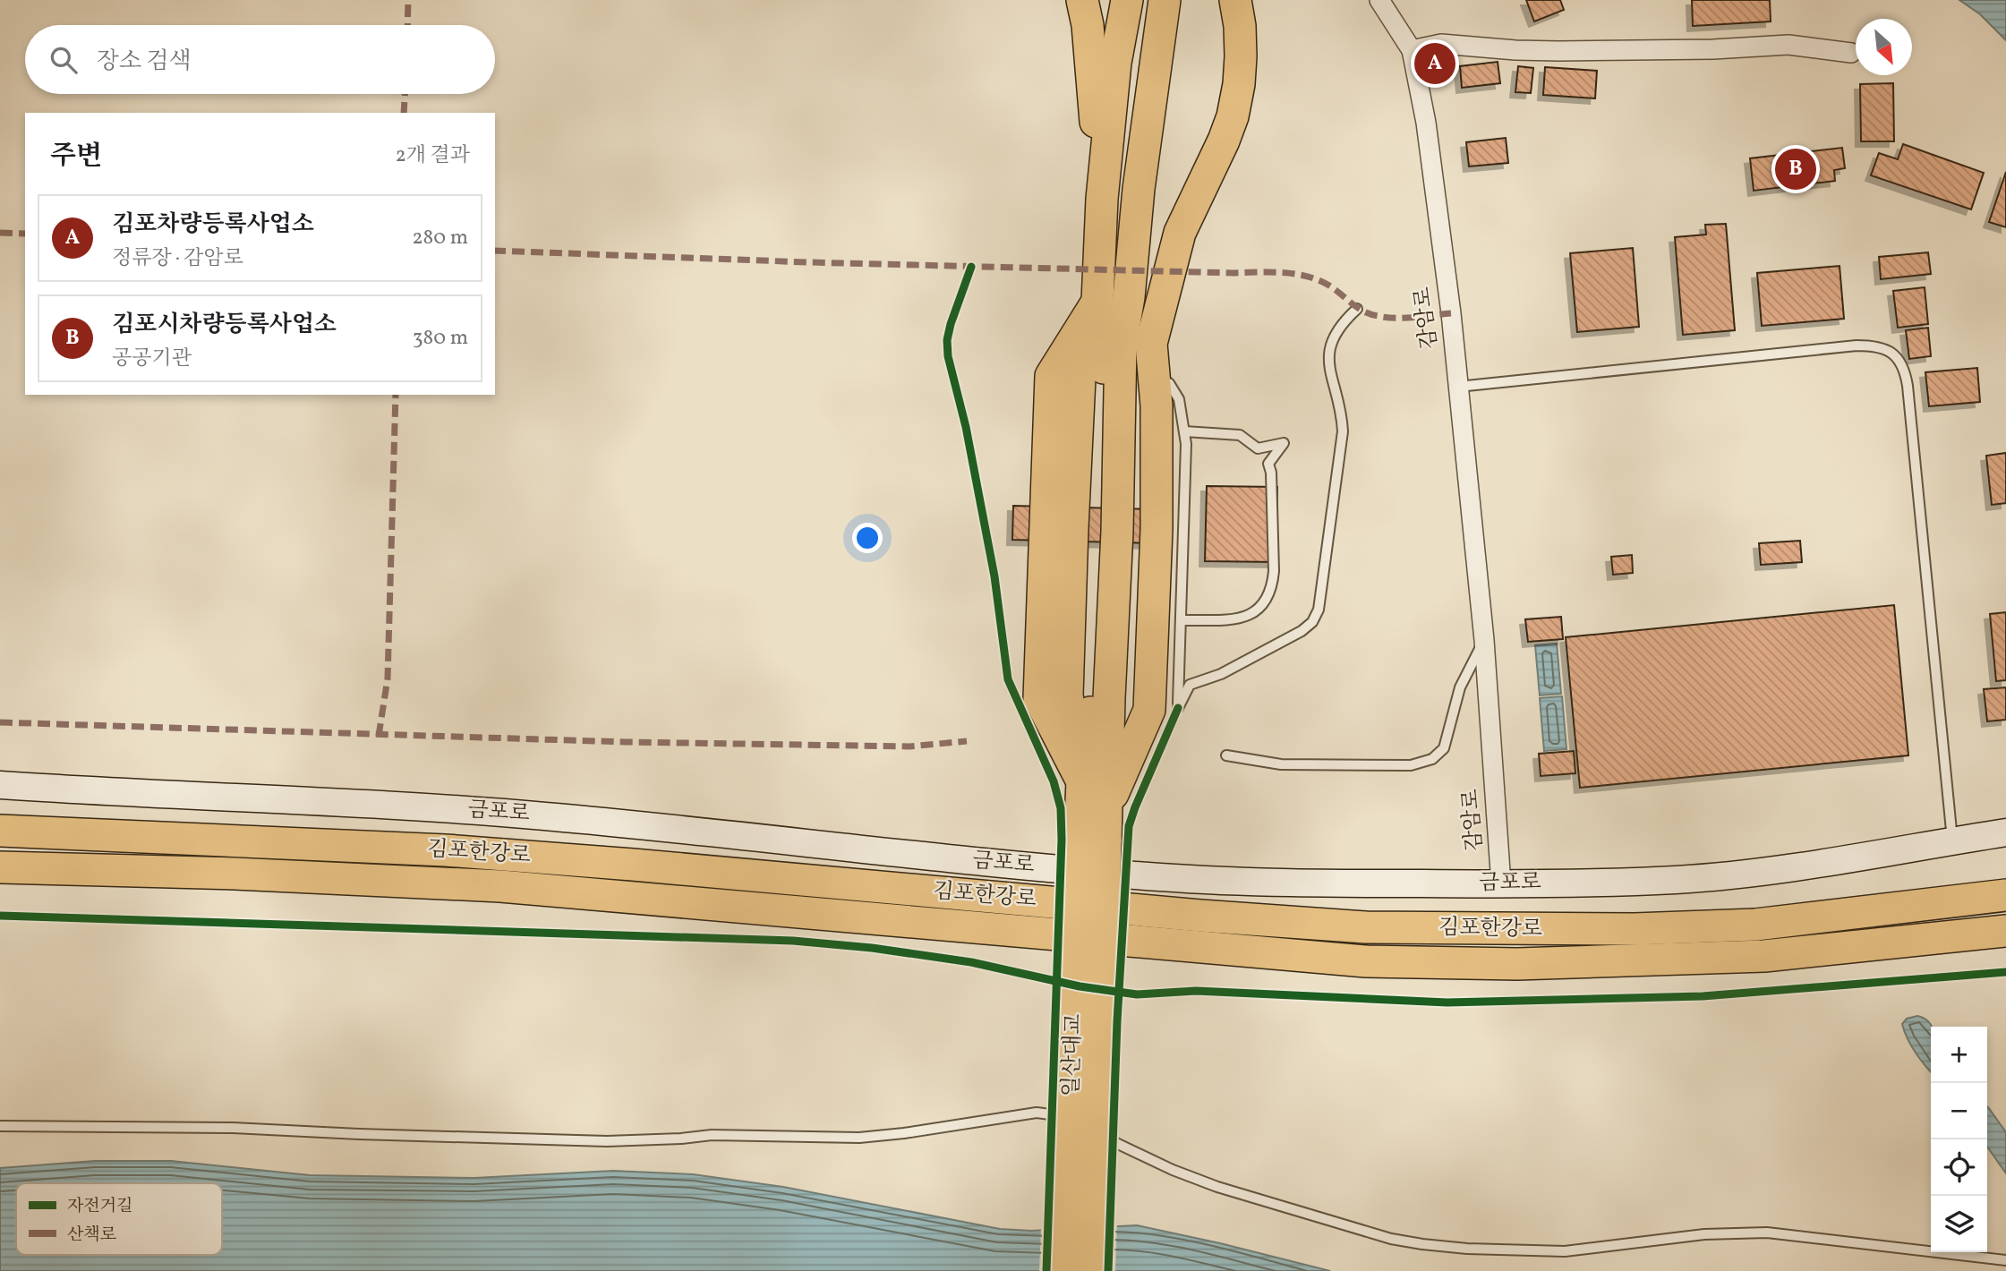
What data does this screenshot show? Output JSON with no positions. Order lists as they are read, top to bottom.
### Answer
{
  "streets": {
    "highway": ["김포한강로", "일산대교"],
    "main road": ["금포로"],
    "street": ["감암로"]
  },
  "crossings": [
    ["감암로", "금포로"]
  ],
  "legend": ["자전거길", "산책로"],
  "north": "bottom right",
  "page": {
    "search": "장소 검색",
    "pins": ["A", "B"],
    "heading": ["주변", "2개 결과"],
    "list": [
      {
        "mark": "A",
        "name": "김포차량등록사업소",
        "note": "정류장 · 감암로",
        "value": "280 m"
      },
      {
        "mark": "B",
        "name": "김포시차량등록사업소",
        "note": "공공기관",
        "value": "380 m"
      }
    ],
    "map_buttons": ["+", "−"]
  }
}
